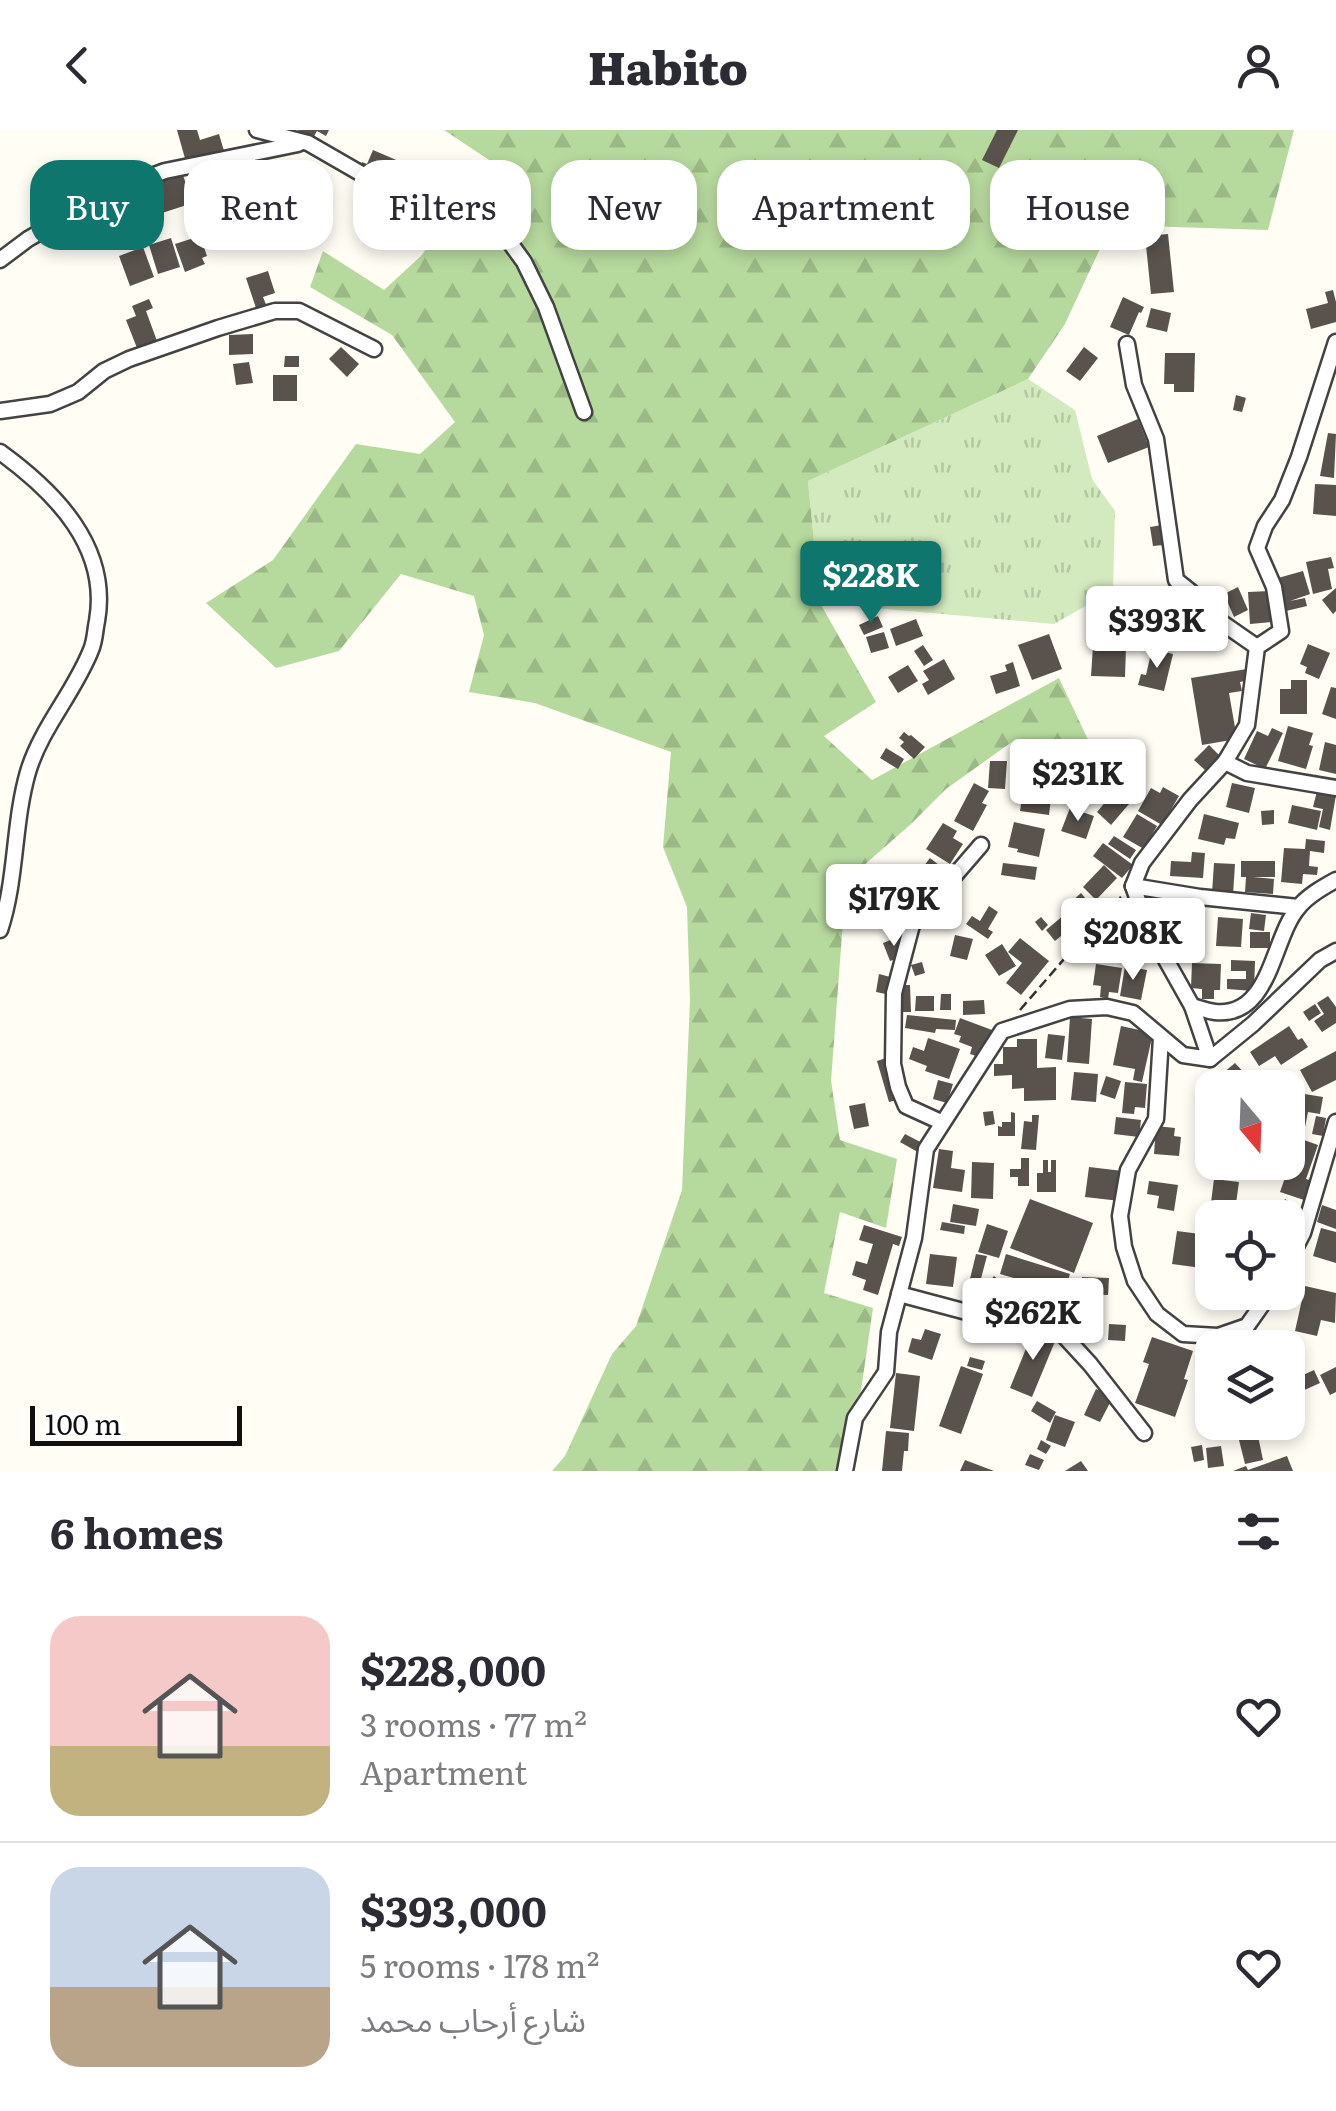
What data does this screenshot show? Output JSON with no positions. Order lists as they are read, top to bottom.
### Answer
{
  "scale_bar": "100 m",
  "north": "bottom",
  "page": {
    "header": "Habito",
    "chip": [
      "Buy",
      "Rent",
      "Filters",
      "New",
      "Apartment",
      "House"
    ],
    "price": [
      "$228K",
      "$393K",
      "$231K",
      "$179K",
      "$208K",
      "$262K"
    ],
    "scale": "100 m",
    "heading": "6 homes",
    "list": [
      {
        "name": "$228,000",
        "note": "3 rooms · 77 m² · Apartment"
      },
      {
        "name": "$393,000",
        "note": "5 rooms · 178 m² · شارع أرحاب محمد"
      }
    ]
  }
}
